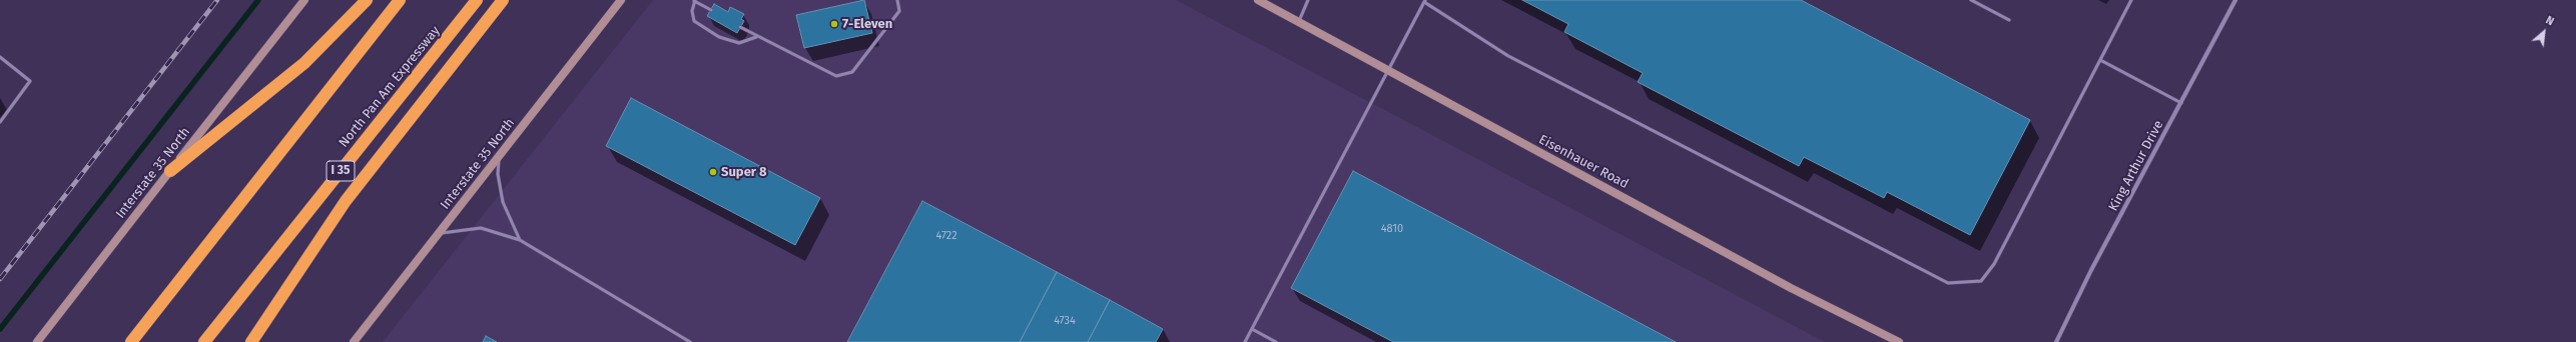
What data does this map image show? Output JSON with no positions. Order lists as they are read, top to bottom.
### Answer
{
  "streets": {
    "highway": ["North Pan Am Expressway", "I 35"],
    "main road": ["Eisenhauer Road", "Interstate 35 North"],
    "street": ["King Arthur Drive"]
  },
  "places": ["7-Eleven", "Super 8"],
  "house_numbers": ["4810", "4722", "4734"],
  "north": "top right"
}
